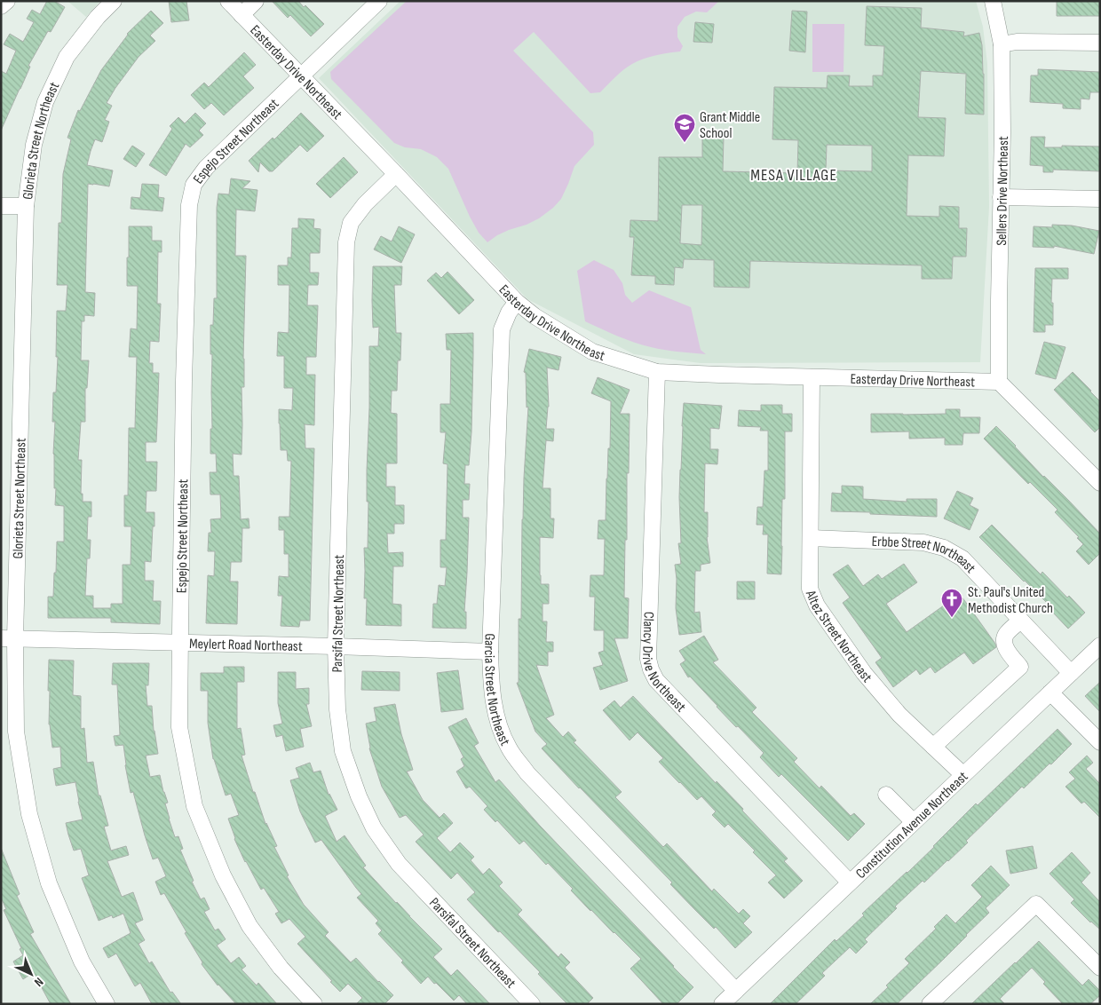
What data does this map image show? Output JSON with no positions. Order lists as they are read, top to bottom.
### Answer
{
  "streets": {
    "street": [
      "Easterday Drive Northeast",
      "Glorieta Street Northeast",
      "Espejo Street Northeast",
      "Sellers Drive Northeast",
      "Erbbe Street Northeast",
      "Parsifal Street Northeast",
      "Altez Street Northeast",
      "Meylert Road Northeast",
      "Clancy Drive Northeast",
      "Garcia Street Northeast",
      "Constitution Avenue Northeast"
    ]
  },
  "crossings": [
    ["Easterday Drive Northeast", "Espejo Street Northeast"],
    ["Easterday Drive Northeast", "Sellers Drive Northeast"],
    ["Easterday Drive Northeast", "Parsifal Street Northeast"],
    ["Easterday Drive Northeast", "Altez Street Northeast"],
    ["Easterday Drive Northeast", "Clancy Drive Northeast"],
    ["Easterday Drive Northeast", "Garcia Street Northeast"],
    ["Glorieta Street Northeast", "Meylert Road Northeast"],
    ["Espejo Street Northeast", "Meylert Road Northeast"],
    ["Erbbe Street Northeast", "Altez Street Northeast"],
    ["Erbbe Street Northeast", "Constitution Avenue Northeast"],
    ["Parsifal Street Northeast", "Meylert Road Northeast"],
    ["Altez Street Northeast", "Constitution Avenue Northeast"],
    ["Meylert Road Northeast", "Garcia Street Northeast"],
    ["Clancy Drive Northeast", "Constitution Avenue Northeast"],
    ["Garcia Street Northeast", "Constitution Avenue Northeast"]
  ],
  "districts": ["MESA VILLAGE"],
  "places": {
    "school or university": ["Grant Middle School"],
    "church": ["St. Paul's United Methodist Church"]
  },
  "north": "bottom right"
}
